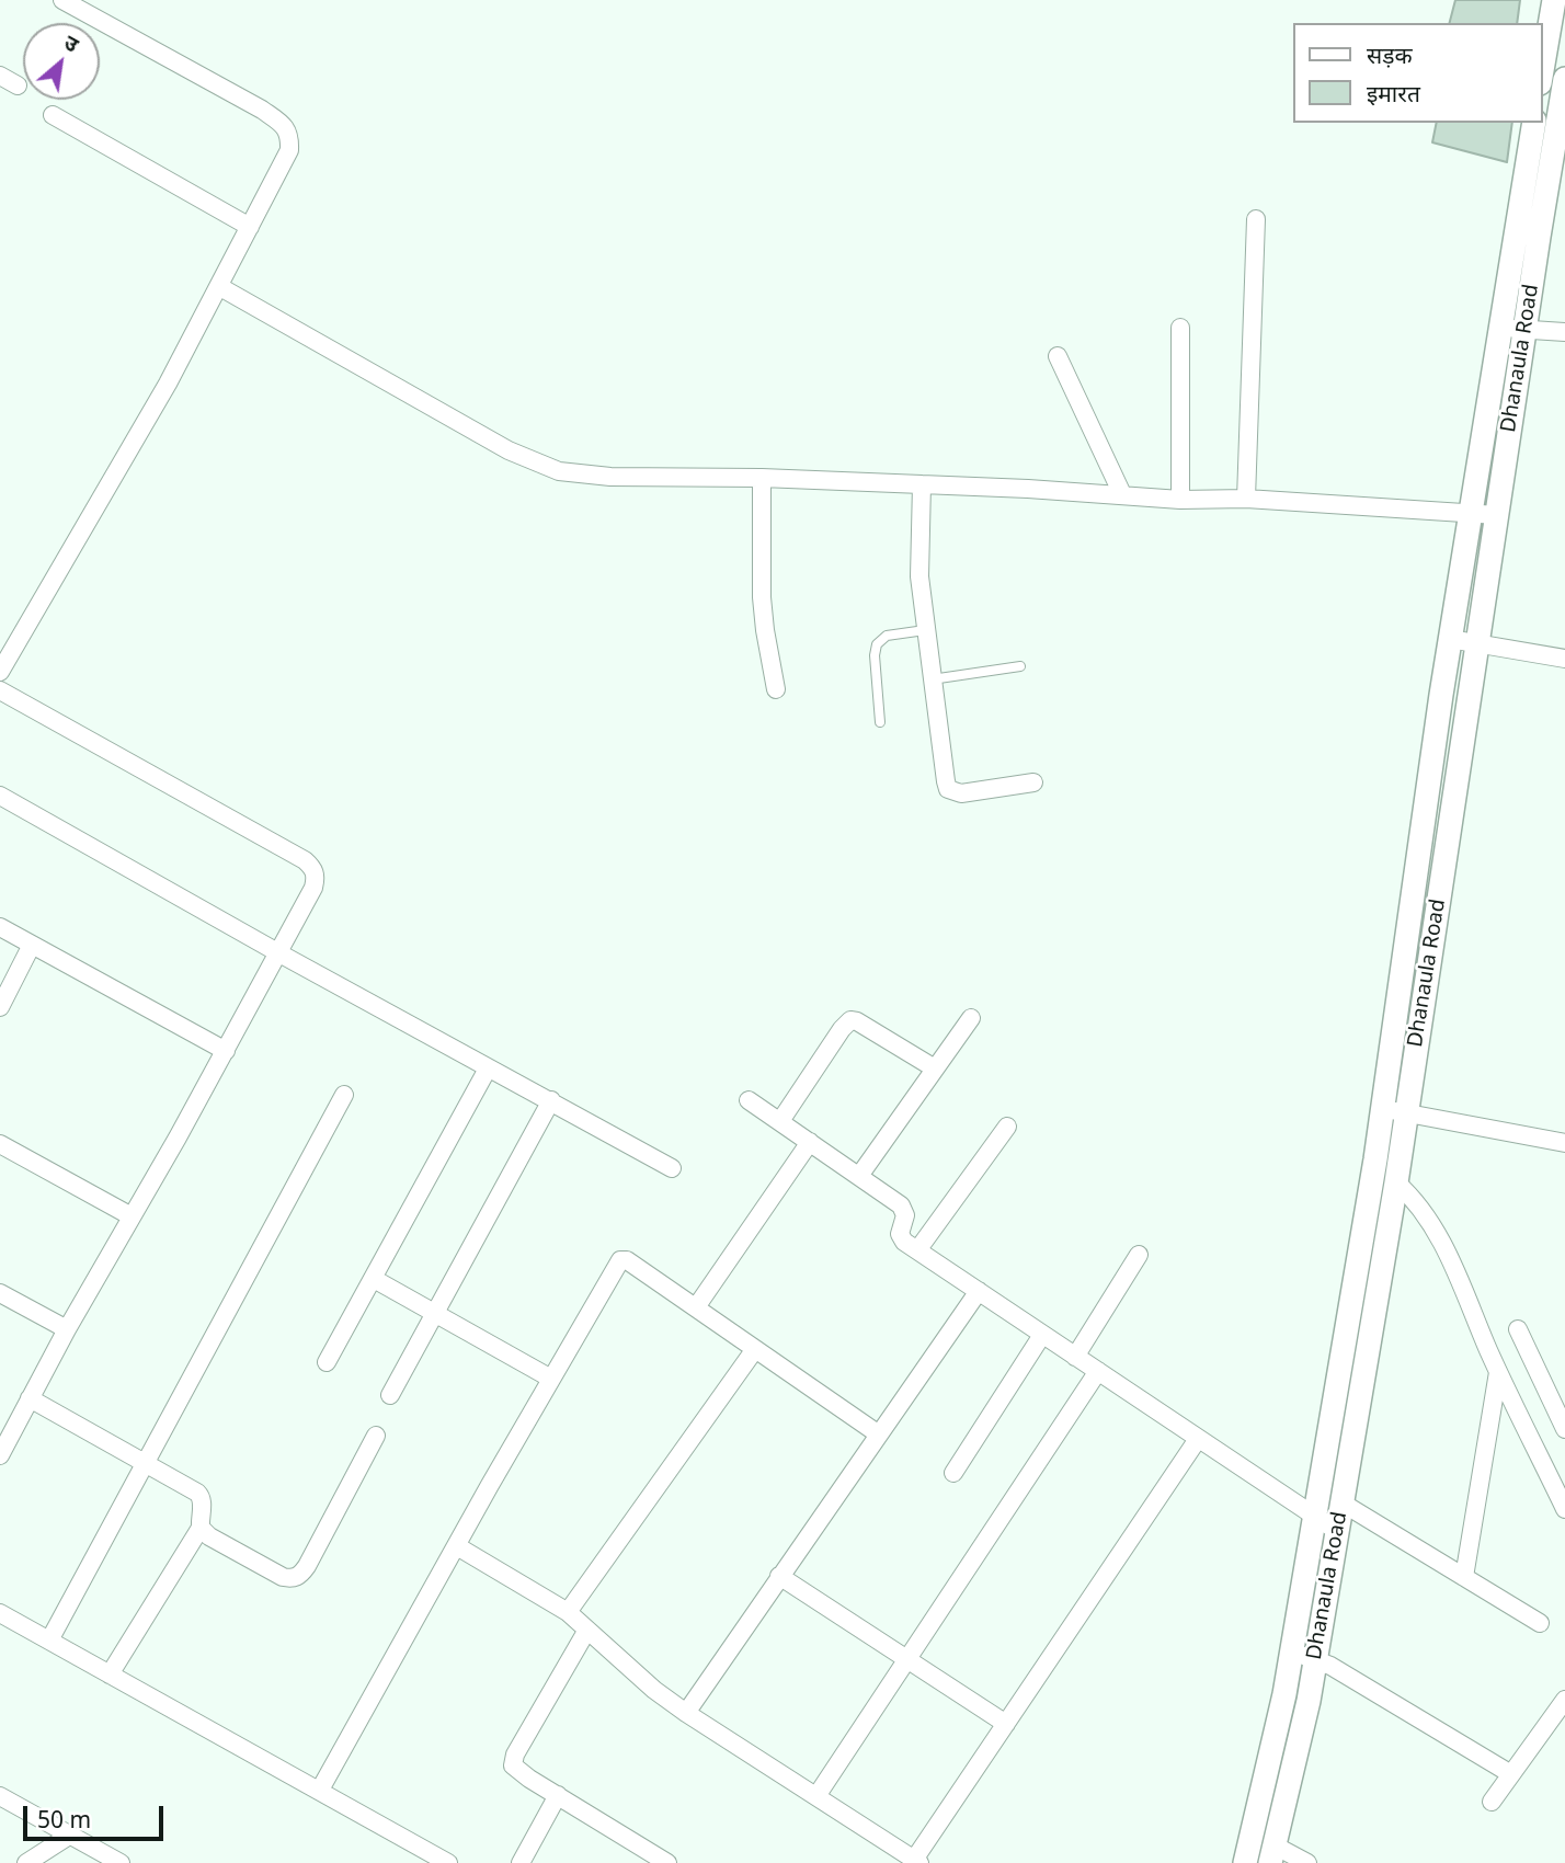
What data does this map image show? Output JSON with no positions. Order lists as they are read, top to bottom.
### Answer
{
  "streets": {
    "street": ["Dhanaula Road"]
  },
  "legend": ["सड़क", "इमारत"],
  "scale_bar": "50 m",
  "north": "top right"
}
